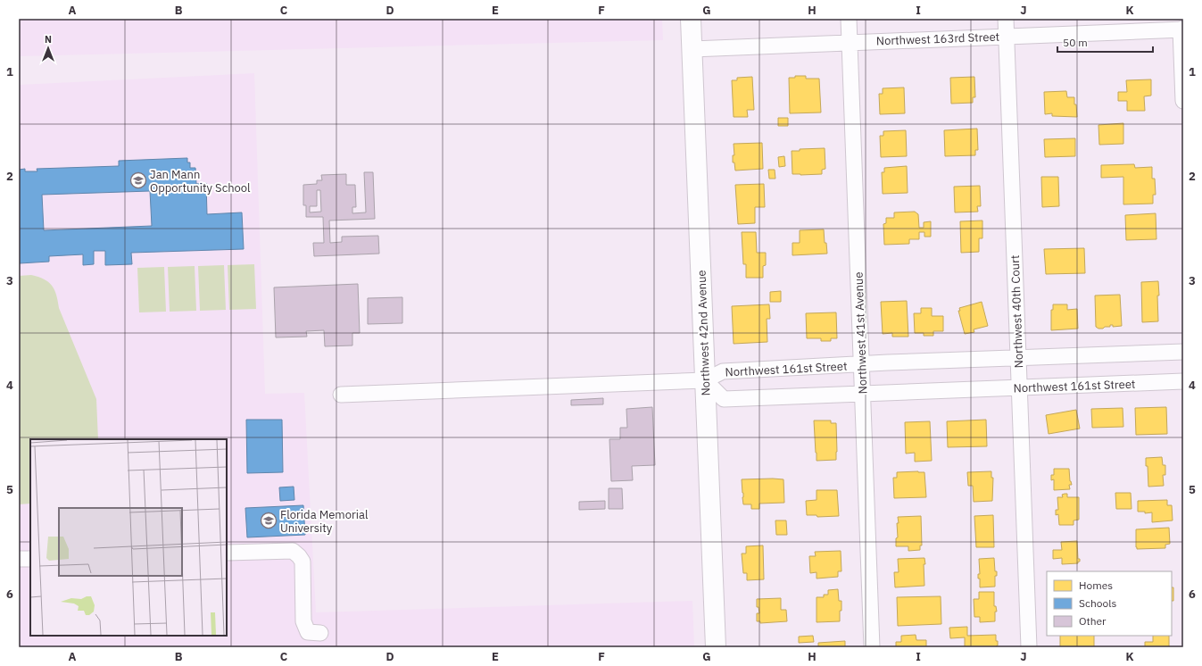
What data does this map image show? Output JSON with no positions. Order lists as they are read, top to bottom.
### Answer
{
  "streets": {
    "street": [
      "Northwest 163rd Street",
      "Northwest 40th Court",
      "Northwest 42nd Avenue",
      "Northwest 41st Avenue",
      "Northwest 161st Street"
    ]
  },
  "crossings": [
    ["Northwest 163rd Street", "Northwest 40th Court"],
    ["Northwest 163rd Street", "Northwest 42nd Avenue"],
    ["Northwest 163rd Street", "Northwest 41st Avenue"],
    ["Northwest 40th Court", "Northwest 161st Street"],
    ["Northwest 42nd Avenue", "Northwest 161st Street"],
    ["Northwest 41st Avenue", "Northwest 161st Street"]
  ],
  "places": {
    "school or university": ["Jan Mann Opportunity School", "Florida Memorial University"]
  },
  "legend": ["Homes", "Schools", "Other"],
  "scale_bar": "50 m",
  "north": "top",
  "grid": {
    "columns": [
      "A",
      "B",
      "C",
      "D",
      "E",
      "F",
      "G",
      "H",
      "I",
      "J",
      "K"
    ],
    "rows": [
      "1",
      "2",
      "3",
      "4",
      "5",
      "6"
    ]
  }
}
